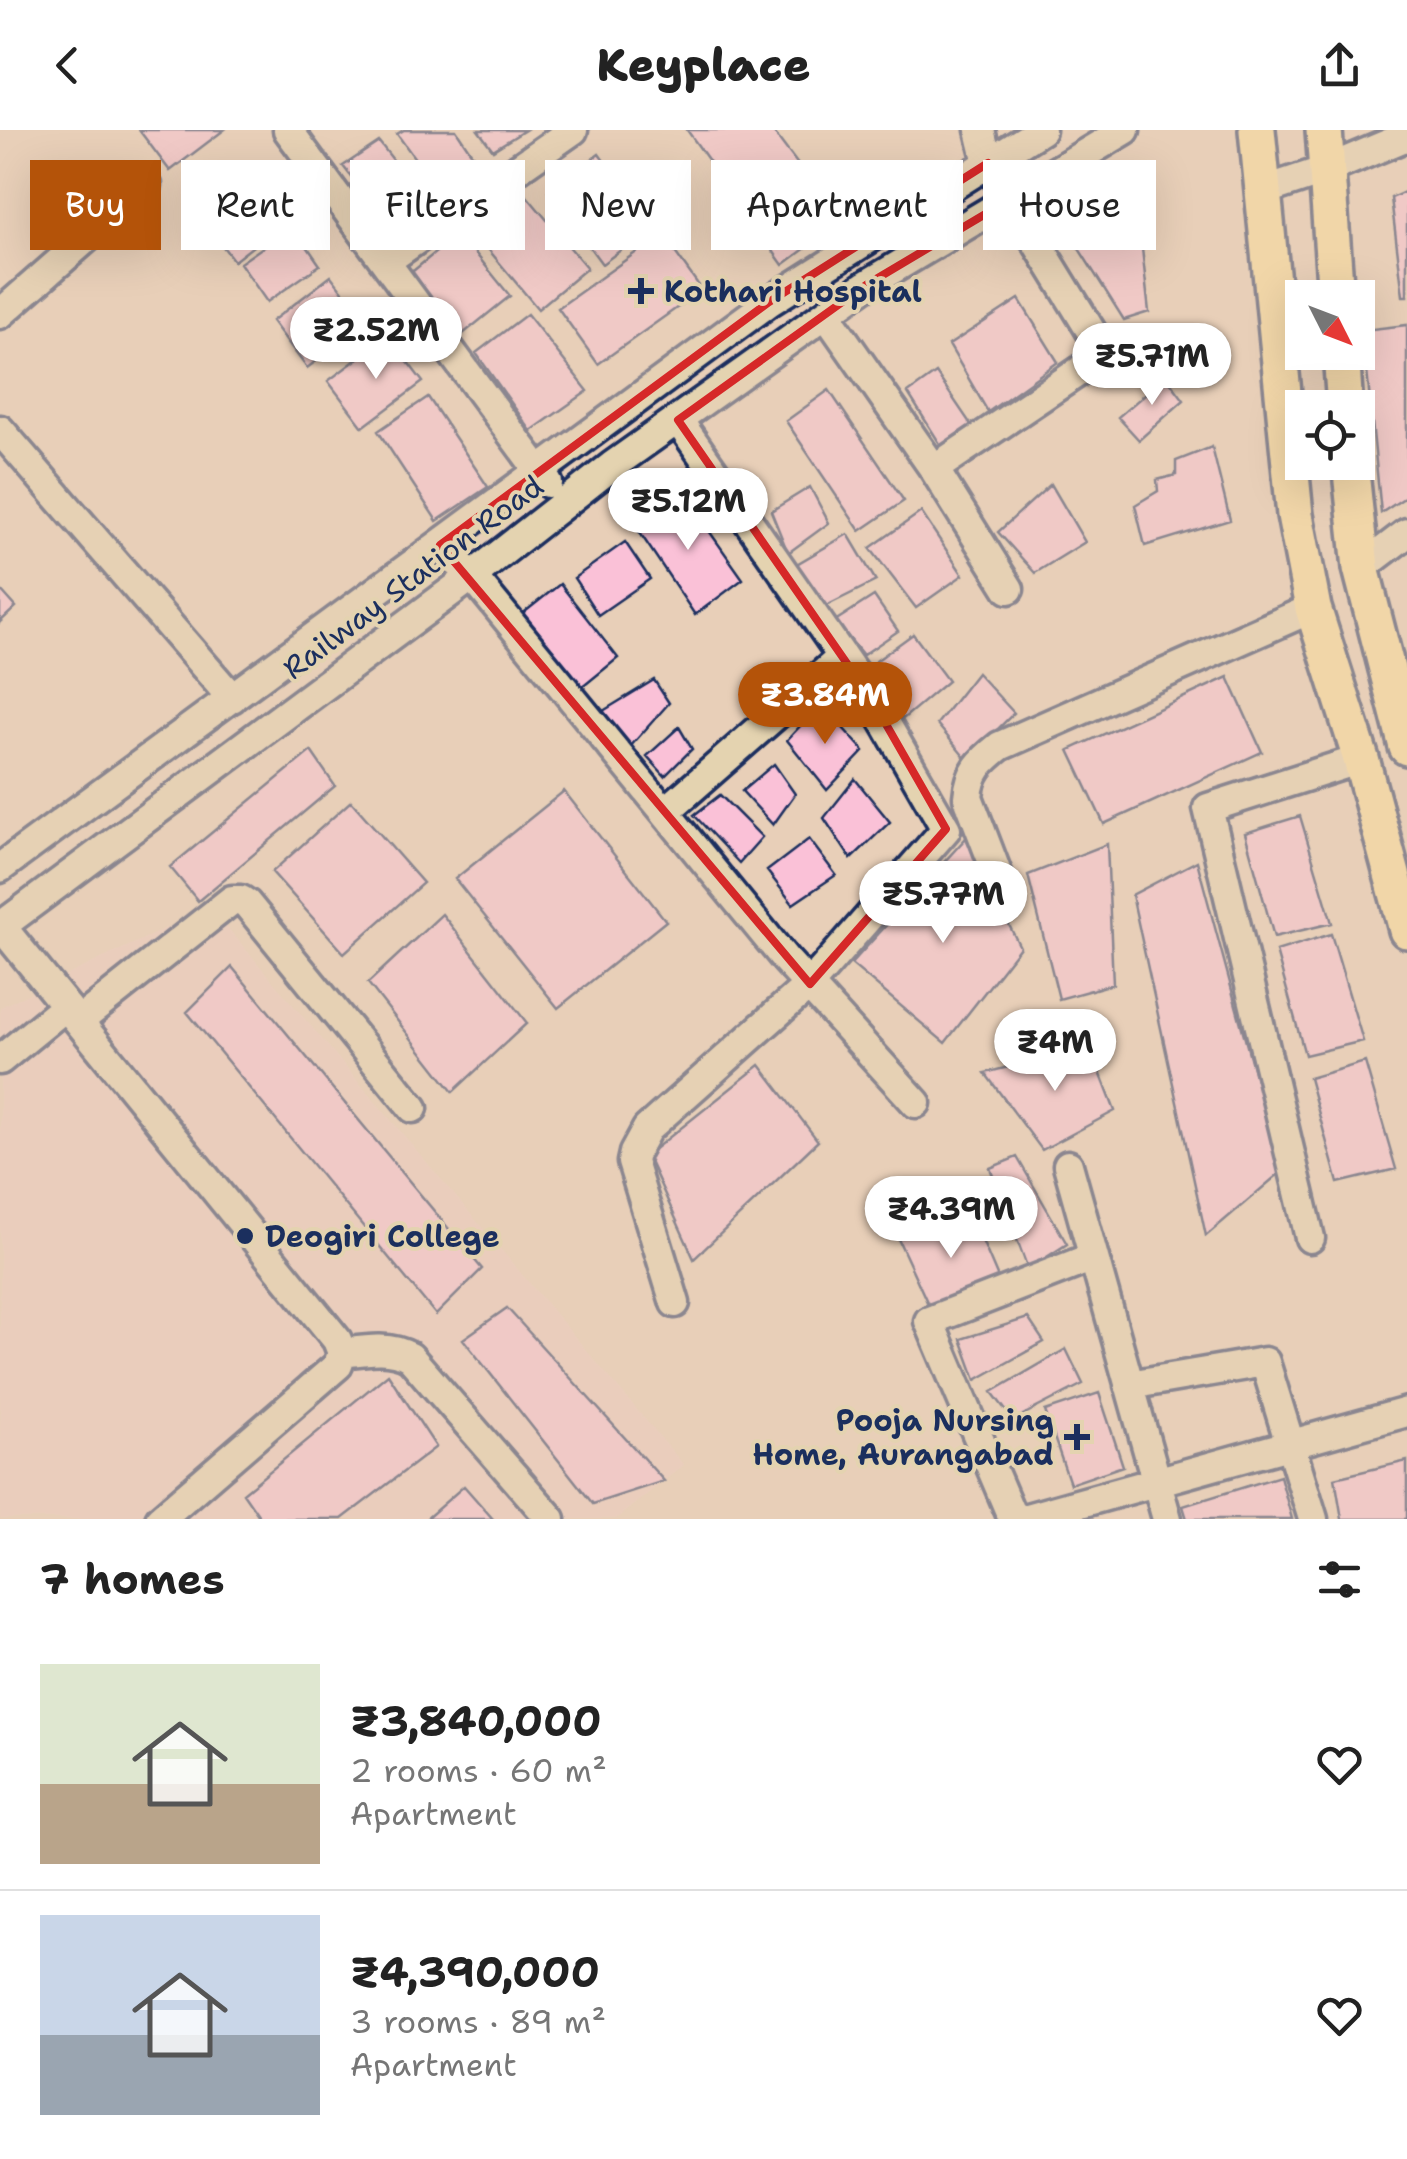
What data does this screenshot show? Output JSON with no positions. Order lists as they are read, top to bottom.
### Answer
{
  "streets": {
    "street": ["Railway Station Road"]
  },
  "places": {
    "health": ["Kothari Hospital", "Pooja Nursing Home, Aurangabad"],
    "other": ["Deogiri College"]
  },
  "north": "bottom right",
  "page": {
    "header": "Keyplace",
    "chip": [
      "Buy",
      "Rent",
      "Filters",
      "New",
      "Apartment",
      "House"
    ],
    "price": [
      "₹2.52M",
      "₹5.71M",
      "₹5.12M",
      "₹3.84M",
      "₹5.77M",
      "₹4M",
      "₹4.39M"
    ],
    "heading": "7 homes",
    "list": [
      {
        "name": "₹3,840,000",
        "note": "2 rooms · 60 m² · Apartment"
      },
      {
        "name": "₹4,390,000",
        "note": "3 rooms · 89 m² · Apartment"
      }
    ]
  }
}
